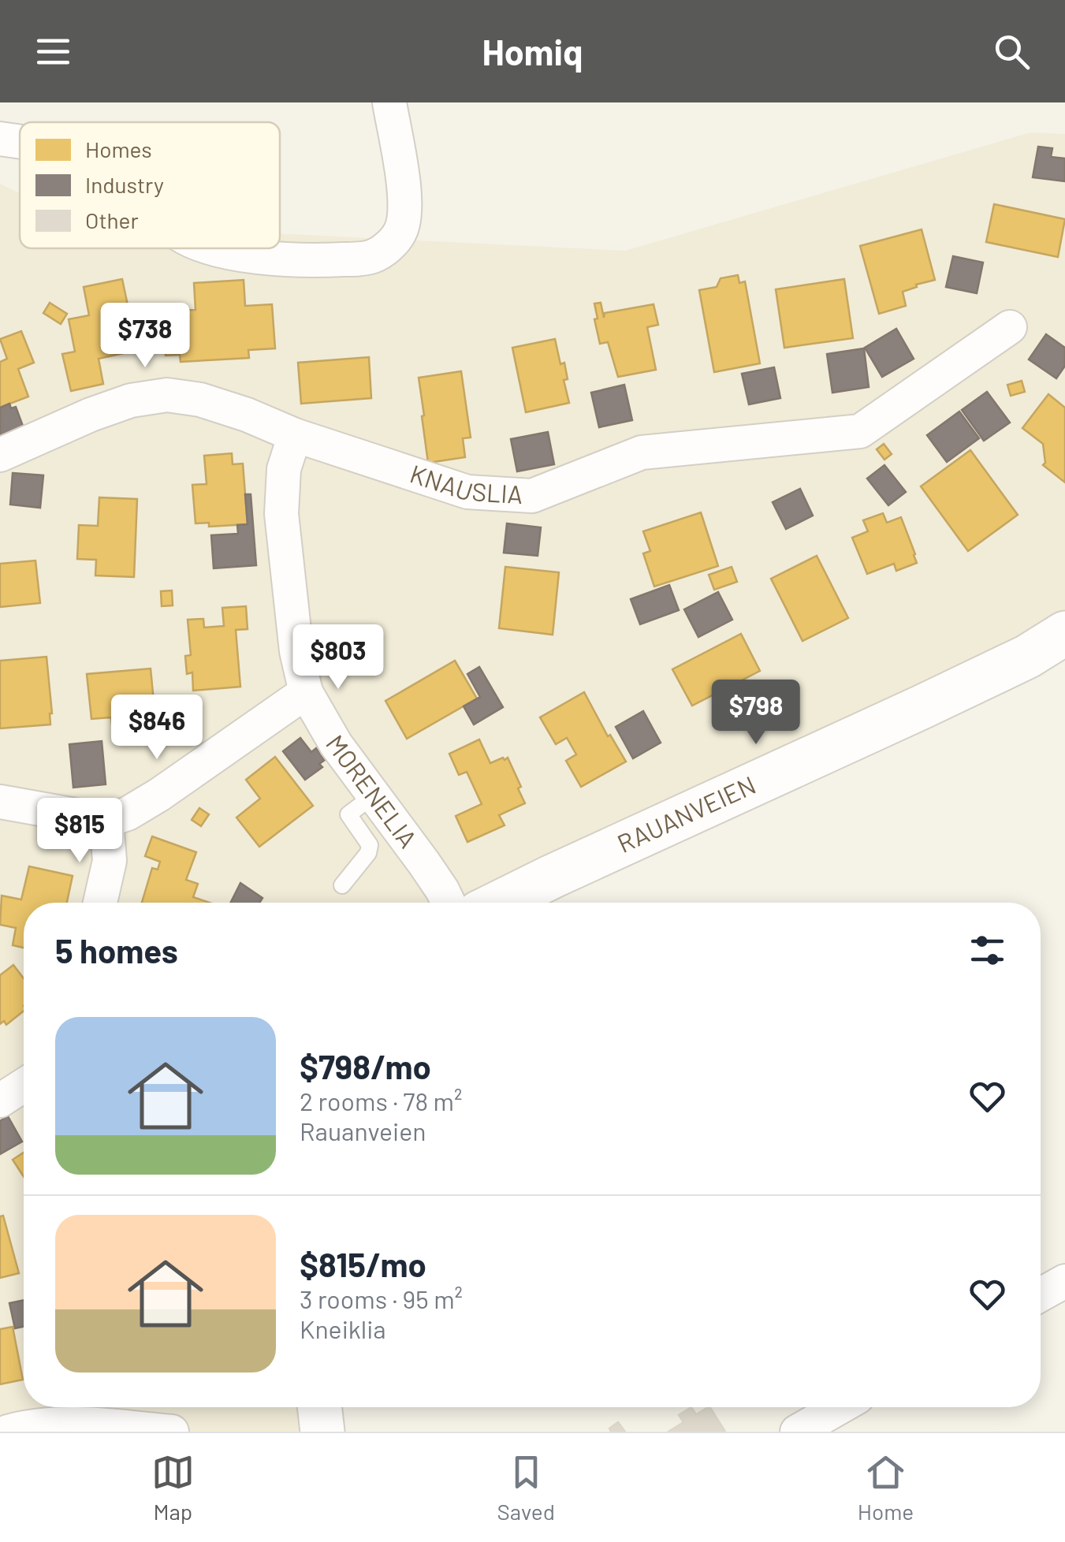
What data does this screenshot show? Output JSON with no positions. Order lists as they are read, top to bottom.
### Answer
{
  "streets": {
    "main road": ["RAUANVEIEN"],
    "street": ["KNAUSLIA", "MORENELIA"]
  },
  "crossings": [
    ["KNAUSLIA", "MORENELIA"]
  ],
  "legend": ["Homes", "Industry", "Other"],
  "page": {
    "header": "Homiq",
    "price": [
      "$738",
      "$803",
      "$798",
      "$846",
      "$815"
    ],
    "heading": "5 homes",
    "list": [
      {
        "name": "$798/mo",
        "note": "2 rooms · 78 m² · Rauanveien"
      },
      {
        "name": "$815/mo",
        "note": "3 rooms · 95 m² · Kneiklia"
      }
    ],
    "tabs": ["Map", "Saved", "Home"]
  }
}
